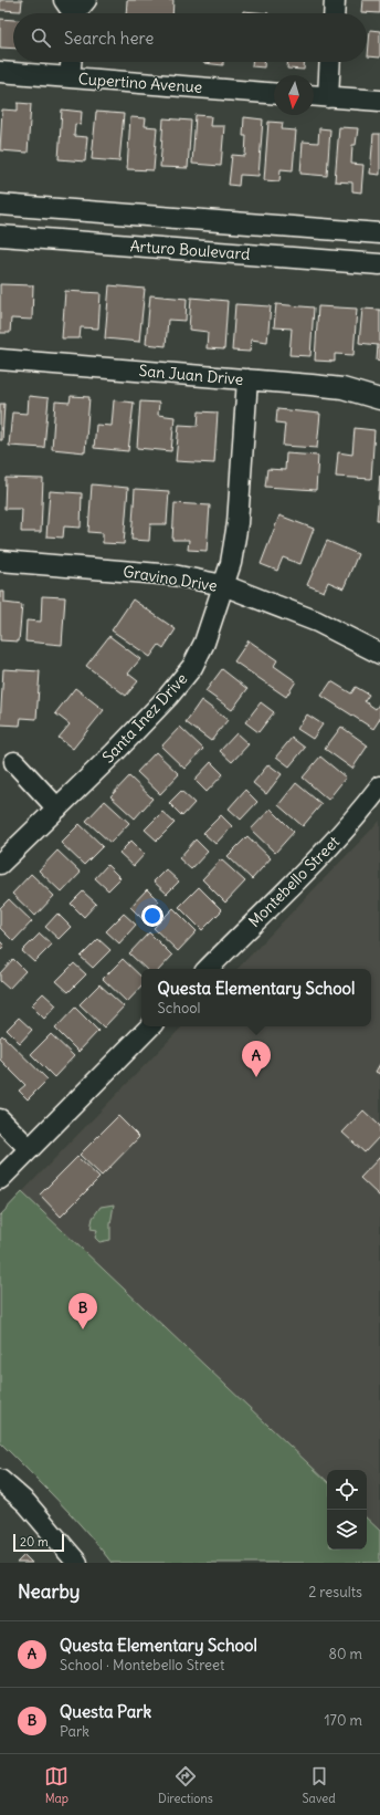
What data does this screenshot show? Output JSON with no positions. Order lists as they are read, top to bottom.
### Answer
{
  "streets": {
    "street": [
      "Cupertino Avenue",
      "Arturo Boulevard",
      "San Juan Drive",
      "Gravino Drive",
      "Santa Inez Drive",
      "Montebello Street"
    ]
  },
  "crossings": [
    ["San Juan Drive", "Santa Inez Drive"],
    ["Gravino Drive", "Santa Inez Drive"]
  ],
  "scale_bar": "20 m",
  "north": "bottom",
  "page": {
    "search": "Search here",
    "popup": ["Questa Elementary School", "School"],
    "pins": ["A", "B"],
    "scale": "20 m",
    "heading": ["Nearby", "2 results"],
    "list": [
      {
        "mark": "A",
        "name": "Questa Elementary School",
        "note": "School · Montebello Street",
        "value": "80 m"
      },
      {
        "mark": "B",
        "name": "Questa Park",
        "note": "Park",
        "value": "170 m"
      }
    ],
    "nav": ["Map", "Directions", "Saved"]
  }
}
